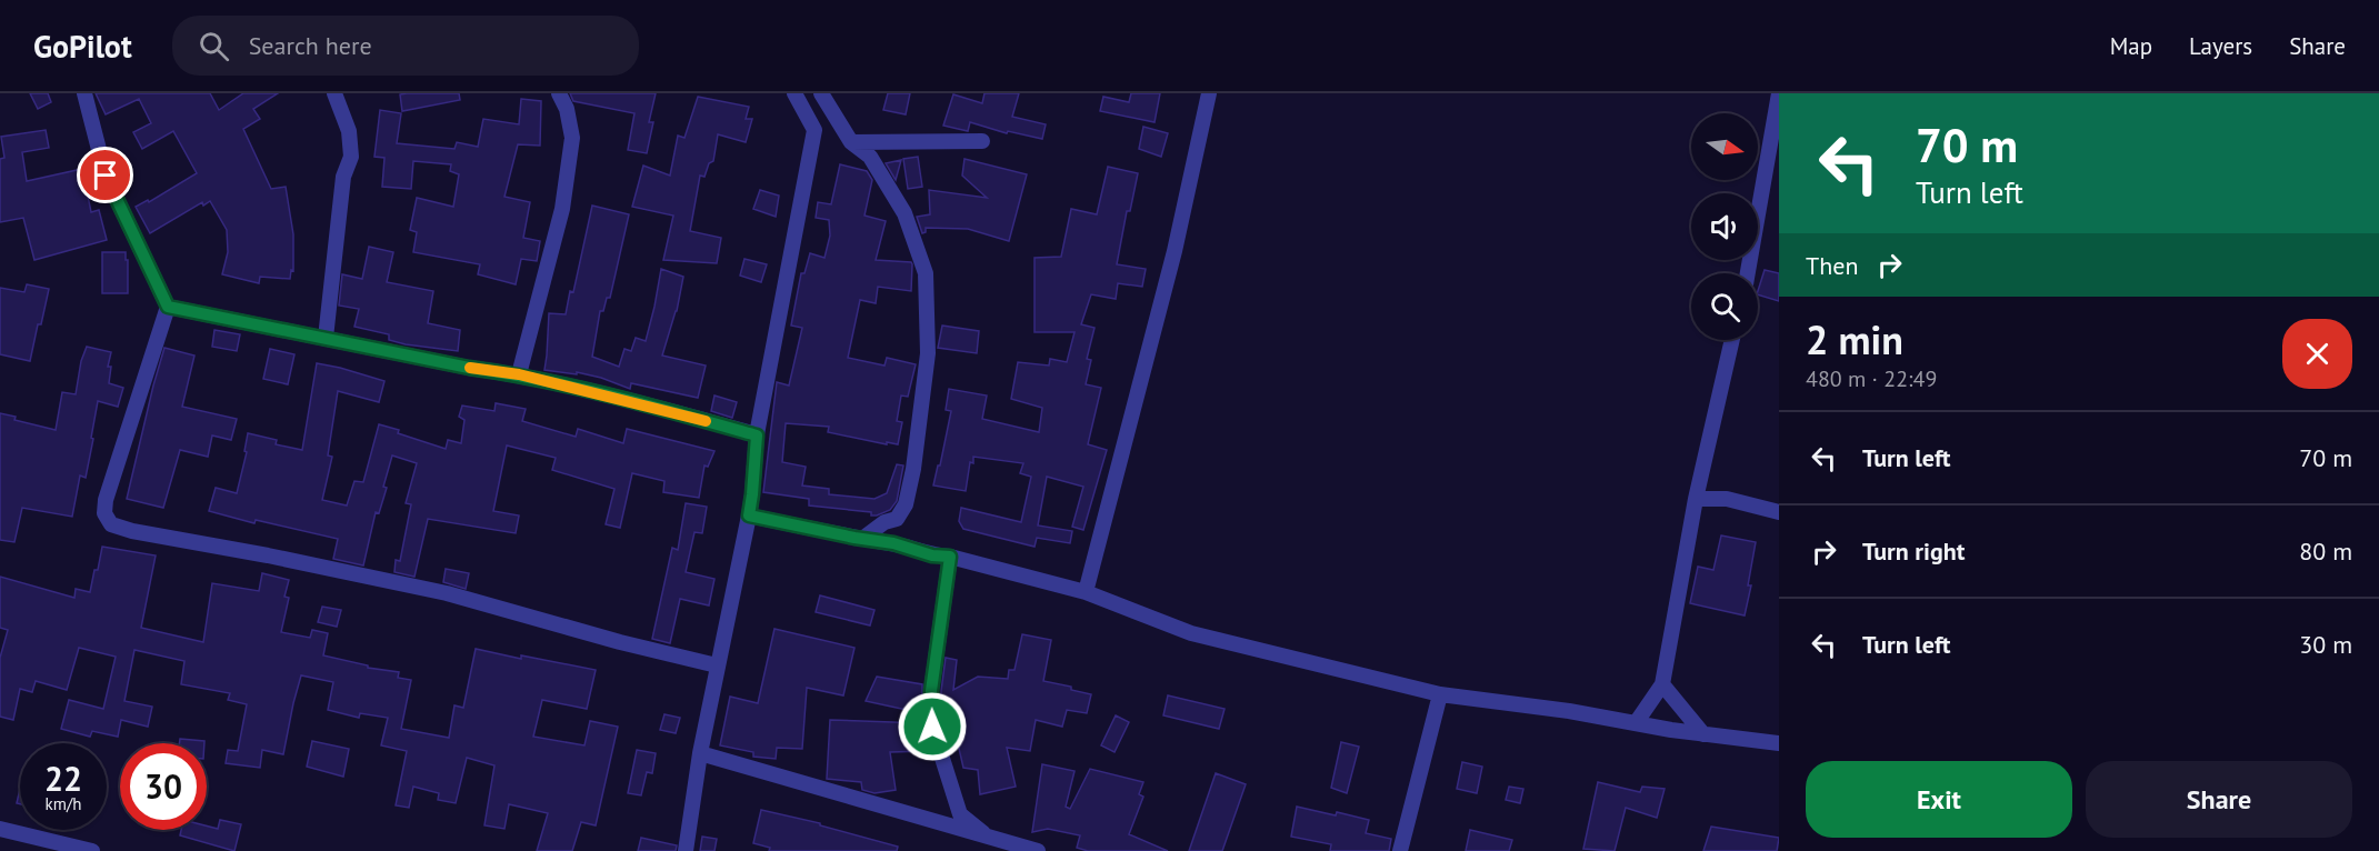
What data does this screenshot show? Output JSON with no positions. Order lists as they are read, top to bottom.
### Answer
{
  "north": "right",
  "page": {
    "header": "GoPilot",
    "search": "Search here",
    "nav": ["Map", "Layers", "Share"],
    "turn": ["70 m", "Turn left"],
    "then": "Then",
    "heading": ["2 min", "480 m · 22:49"],
    "list": [
      {
        "name": "Turn left",
        "value": "70 m"
      },
      {
        "name": "Turn right",
        "value": "80 m"
      },
      {
        "name": "Turn left",
        "value": "30 m"
      }
    ],
    "speed": "22 km/h",
    "limit": "30",
    "buttons": ["Exit", "Share"]
  }
}
